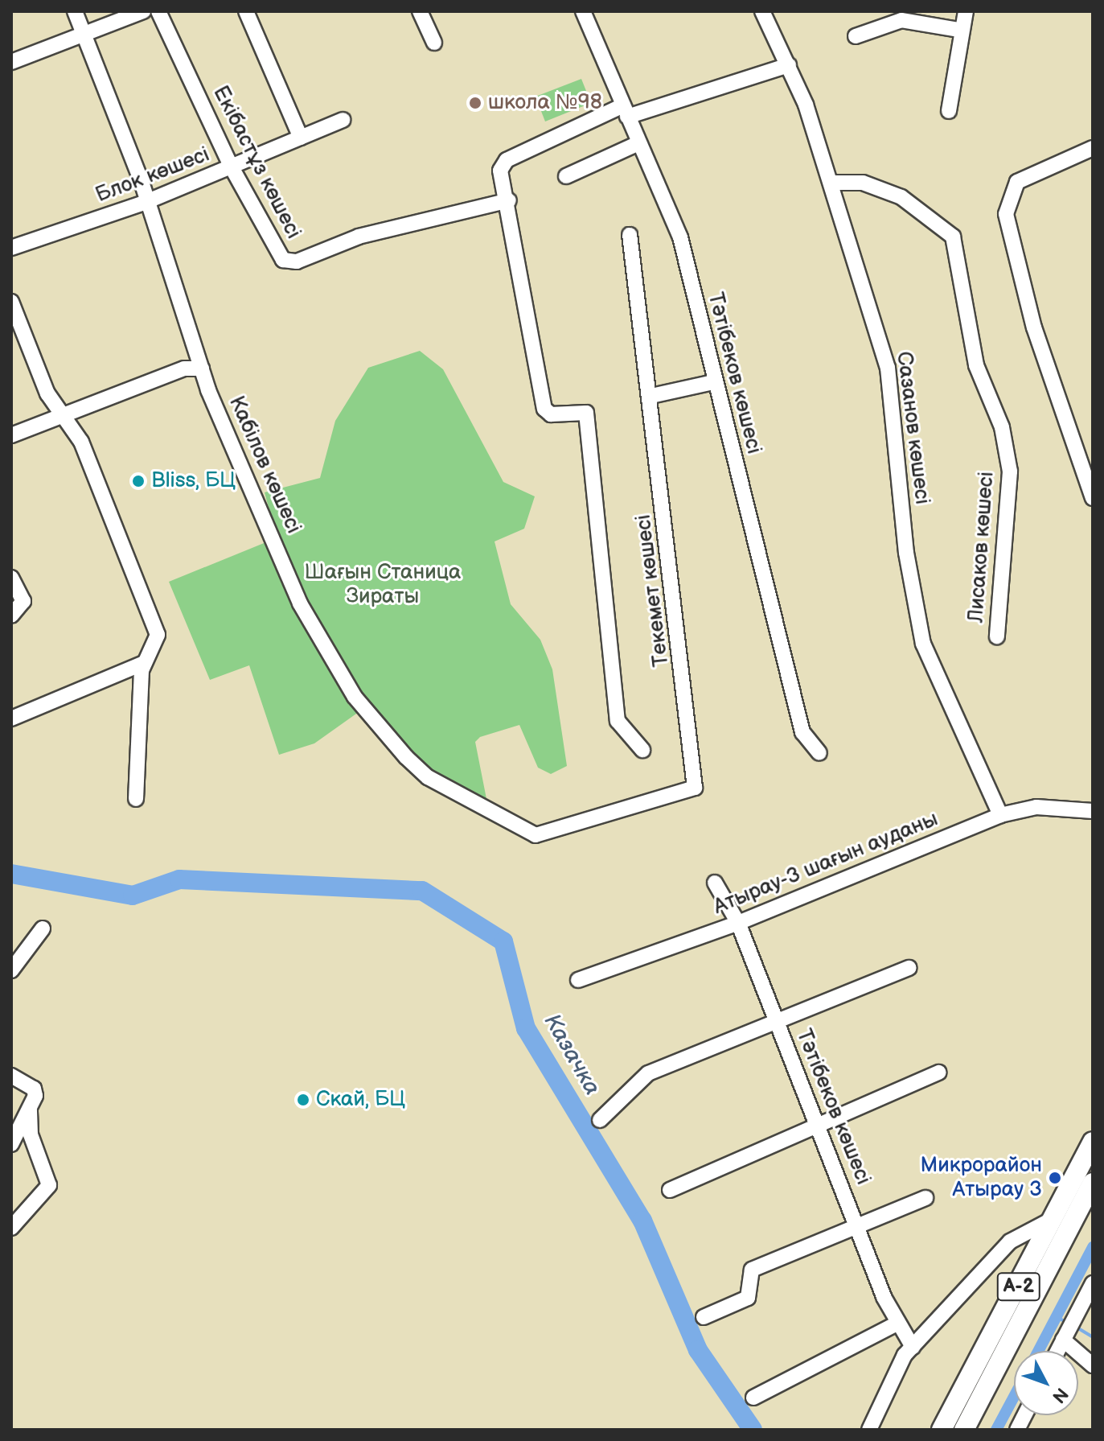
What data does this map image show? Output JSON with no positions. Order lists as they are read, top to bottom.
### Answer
{
  "streets": {
    "main road": ["A-2"],
    "street": [
      "Екібастұз көшесі",
      "Блок көшесі",
      "Тәтібеков көшесі",
      "Сазанов көшесі",
      "Кабілов көшесі",
      "Лисаков көшесі",
      "Текемет көшесі",
      "Атырау-3 шағын ауданы"
    ]
  },
  "crossings": [
    ["Екібастұз көшесі", "Блок көшесі"],
    ["Блок көшесі", "Кабілов көшесі"],
    ["Тәтібеков көшесі", "Атырау-3 шағын ауданы"],
    ["Сазанов көшесі", "Лисаков көшесі"],
    ["Сазанов көшесі", "Атырау-3 шағын ауданы"],
    ["Кабілов көшесі", "Текемет көшесі"]
  ],
  "water": ["Казачка"],
  "parks": ["Шағын Станица Зираты"],
  "places": [
    "школа №98",
    "Bliss, БЦ",
    "Скай, БЦ",
    "Микрорайон Атырау 3"
  ],
  "north": "bottom right"
}
